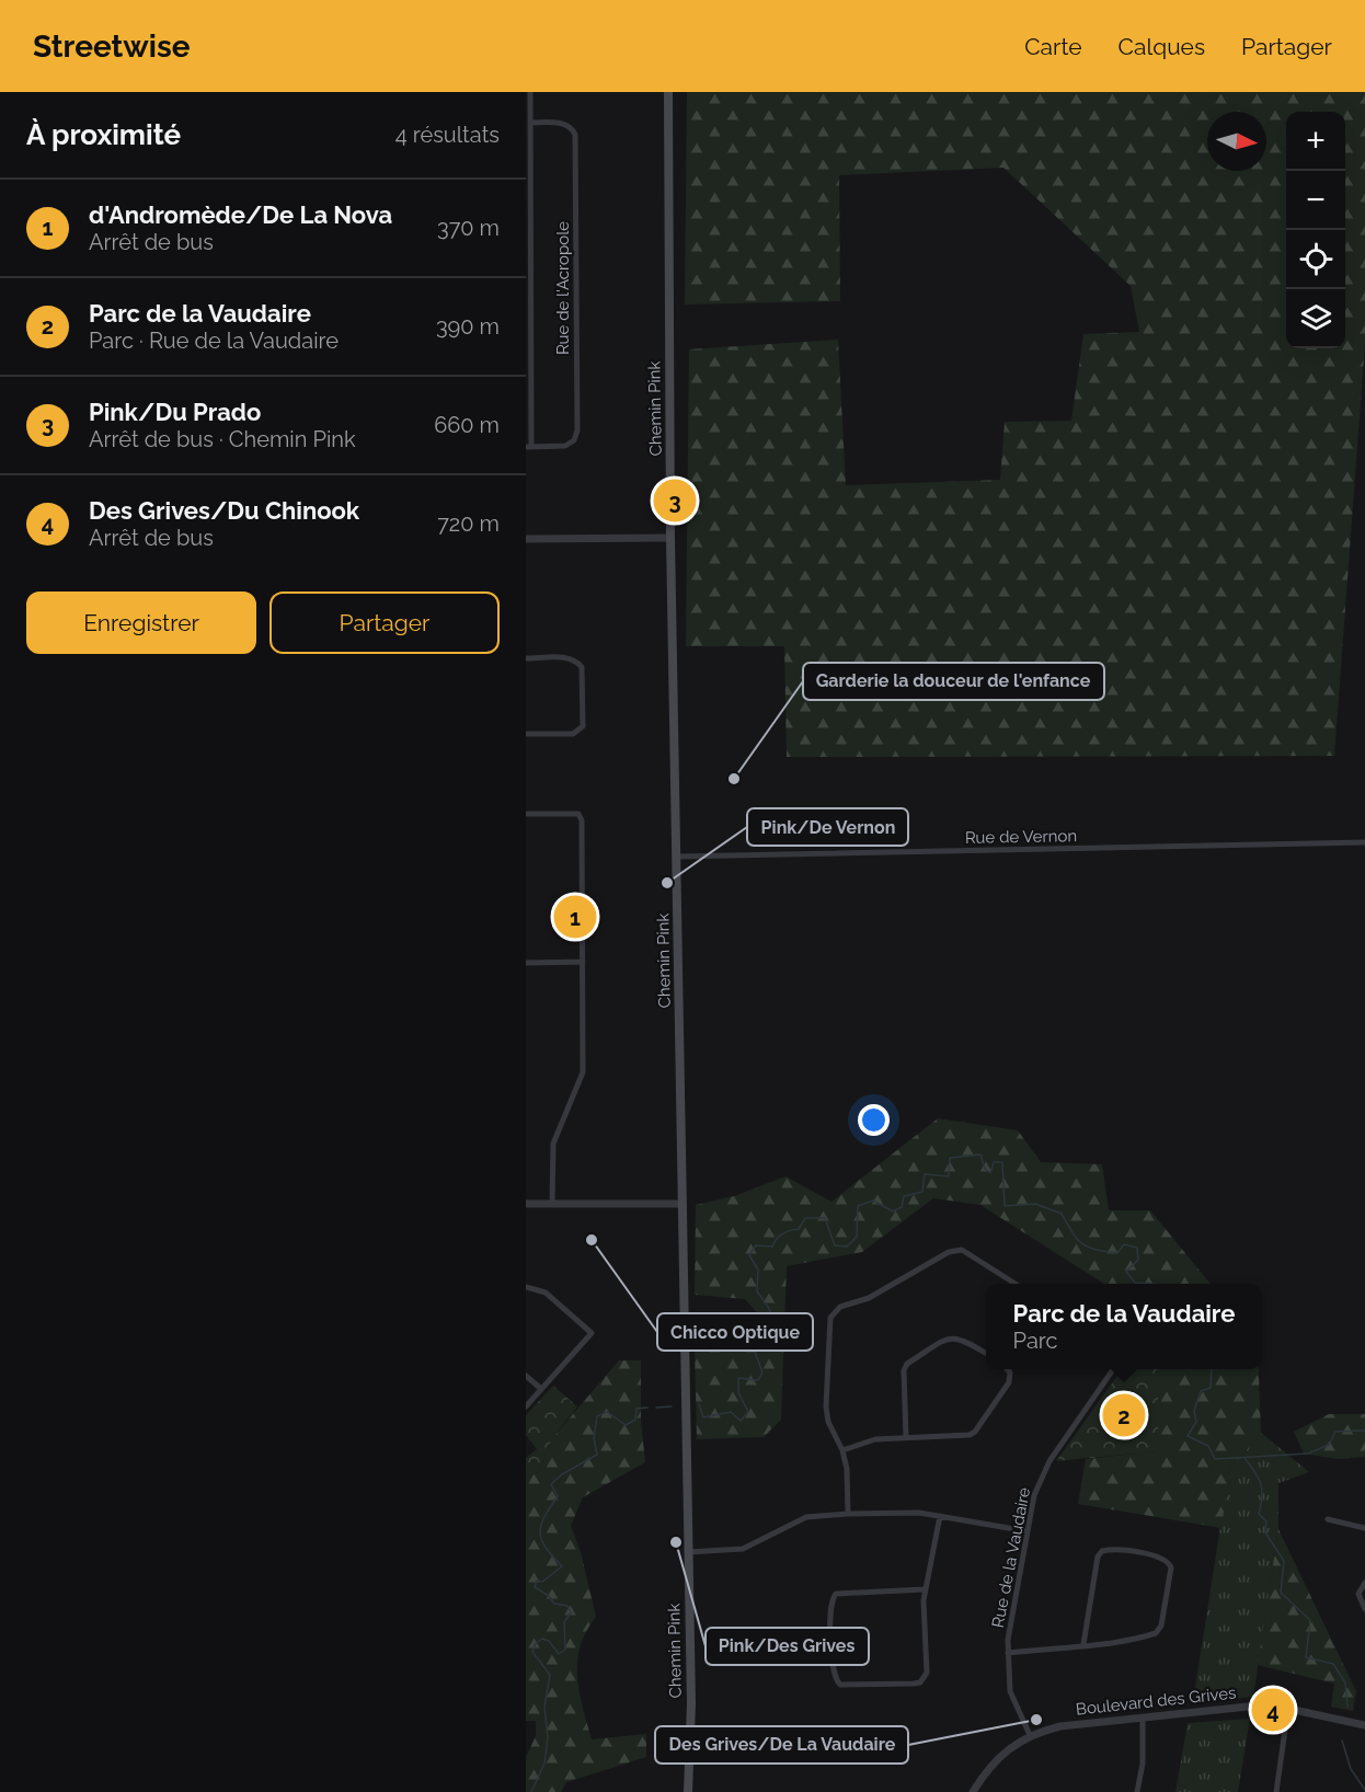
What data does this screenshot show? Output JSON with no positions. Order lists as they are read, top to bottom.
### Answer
{
  "streets": {
    "main road": ["Chemin Pink"],
    "street": [
      "Rue de l'Acropole",
      "Rue de Vernon",
      "Rue de la Vaudaire",
      "Boulevard des Grives"
    ]
  },
  "crossings": [
    ["Chemin Pink", "Rue de Vernon"],
    ["Rue de la Vaudaire", "Boulevard des Grives"]
  ],
  "places": [
    "Garderie la douceur de l'enfance",
    "Pink/De Vernon",
    "Chicco Optique",
    "Pink/Des Grives",
    "Des Grives/De La Vaudaire"
  ],
  "north": "right",
  "page": {
    "header": "Streetwise",
    "nav": ["Carte", "Calques", "Partager"],
    "heading": ["À proximité", "4 résultats"],
    "map_buttons": ["+", "−"],
    "list": [
      {
        "mark": "1",
        "name": "d'Andromède/De La Nova",
        "note": "Arrêt de bus",
        "value": "370 m"
      },
      {
        "mark": "2",
        "name": "Parc de la Vaudaire",
        "note": "Parc · Rue de la Vaudaire",
        "value": "390 m"
      },
      {
        "mark": "3",
        "name": "Pink/Du Prado",
        "note": "Arrêt de bus · Chemin Pink",
        "value": "660 m"
      },
      {
        "mark": "4",
        "name": "Des Grives/Du Chinook",
        "note": "Arrêt de bus",
        "value": "720 m"
      }
    ],
    "pins": [
      "3",
      "1",
      "2",
      "4"
    ],
    "buttons": ["Enregistrer", "Partager"],
    "popup": ["Parc de la Vaudaire", "Parc"]
  }
}
